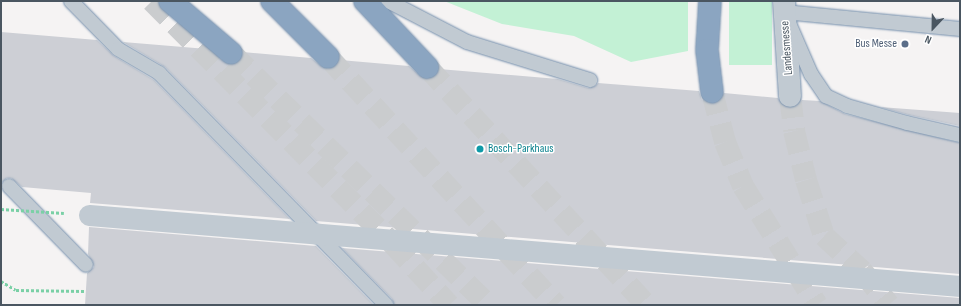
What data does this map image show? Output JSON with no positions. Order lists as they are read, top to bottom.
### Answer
{
  "streets": {
    "street": ["Landesmesse"]
  },
  "places": ["Bus Messe", "Bosch-Parkhaus"],
  "north": "bottom"
}
